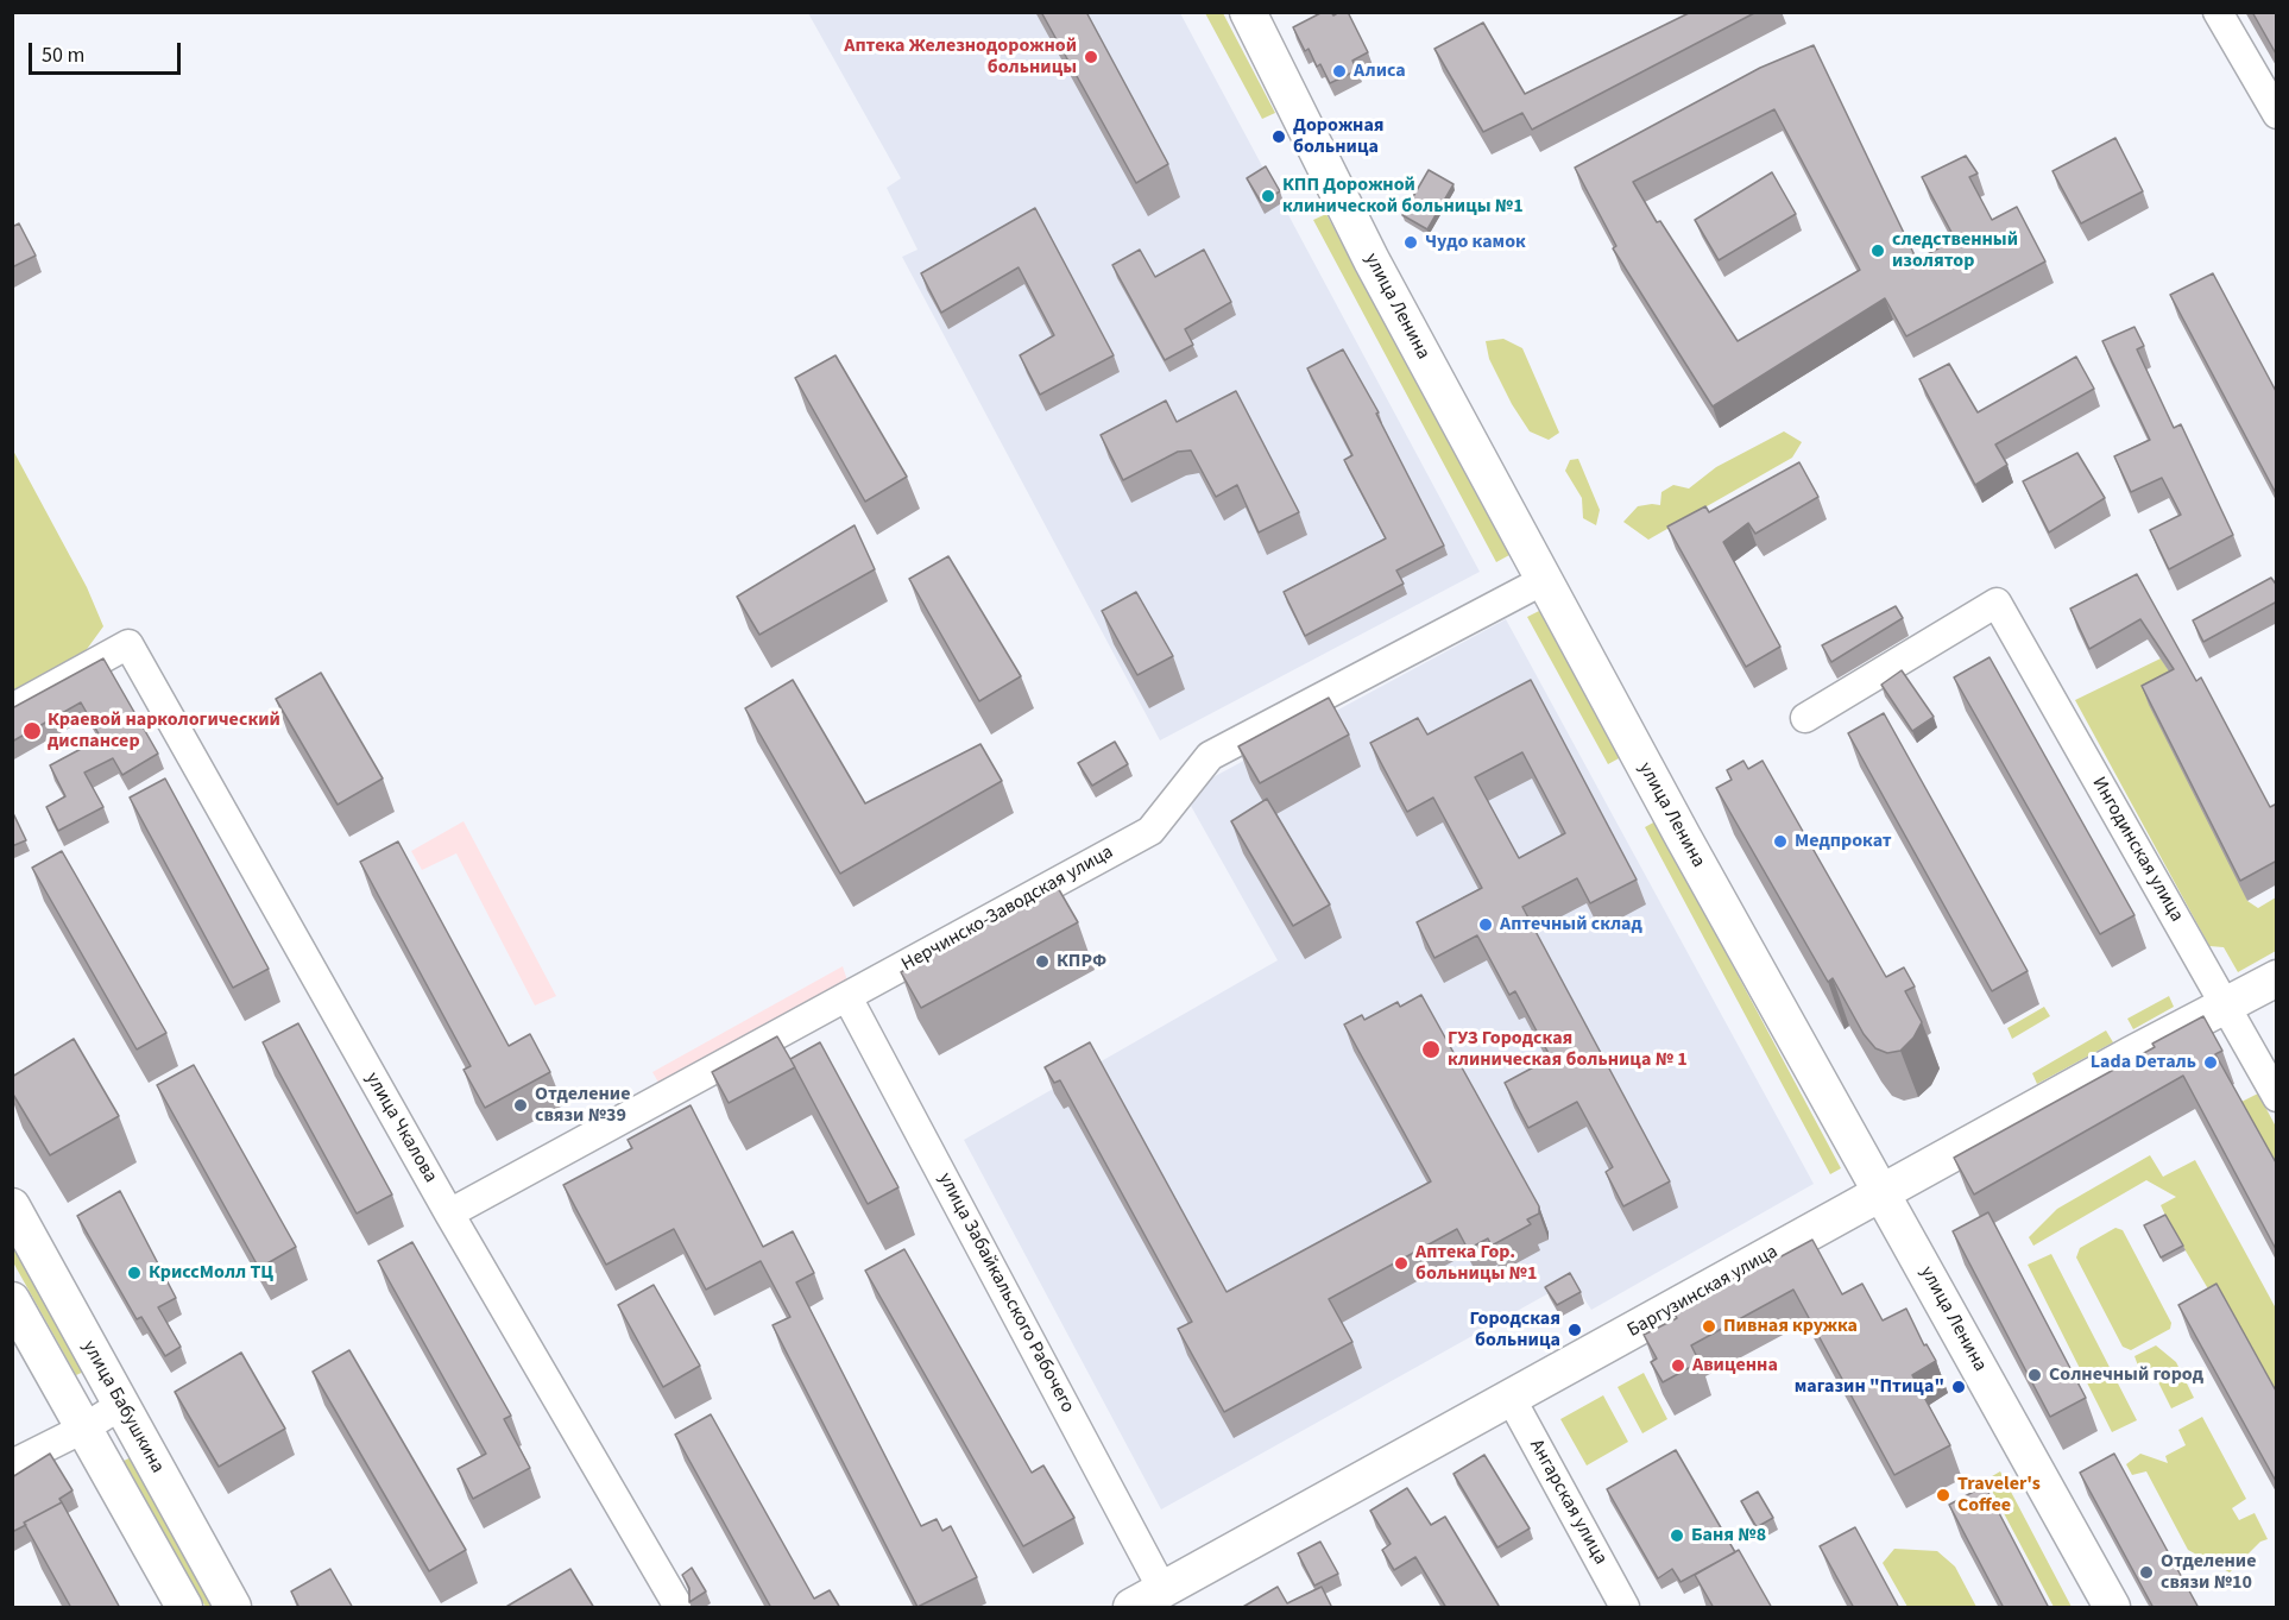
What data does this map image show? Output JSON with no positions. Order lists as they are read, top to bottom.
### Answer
{
  "streets": {
    "main road": ["улица Ленина", "Баргузинская улица", "улица Бабушкина"],
    "street": [
      "Ингодинская улица",
      "Нерчинско-Заводская улица",
      "улица Чкалова",
      "улица Забайкальского Рабочего",
      "Ангарская улица"
    ]
  },
  "crossings": [
    ["улица Ленина", "Нерчинско-Заводская улица"],
    ["улица Ленина", "Баргузинская улица"],
    ["Ингодинская улица", "Баргузинская улица"],
    ["Нерчинско-Заводская улица", "улица Чкалова"],
    ["Нерчинско-Заводская улица", "улица Забайкальского Рабочего"],
    ["Баргузинская улица", "улица Забайкальского Рабочего"],
    ["Баргузинская улица", "Ангарская улица"]
  ],
  "places": [
    "Аптека Железнодорожной больницы",
    "Алиса",
    "Дорожная больница",
    "КПП Дорожной клинической больницы №1",
    "Чудо камок",
    "следственный изолятор",
    "Краевой наркологический диспансер",
    "Медпрокат",
    "Аптечный склад",
    "КПРФ",
    "ГУЗ Городская клиническая больница № 1",
    "Lada Dеталь",
    "Отделение связи №39",
    "Аптека Гор. больницы №1",
    "КриссМолл ТЦ",
    "Пивная кружка",
    "Городская больница",
    "Авиценна",
    "Солнечный город",
    "магазин \"Птица\"",
    "Traveler's Coffee",
    "Баня №8",
    "Отделение связи №10"
  ],
  "scale_bar": "50 m"
}
